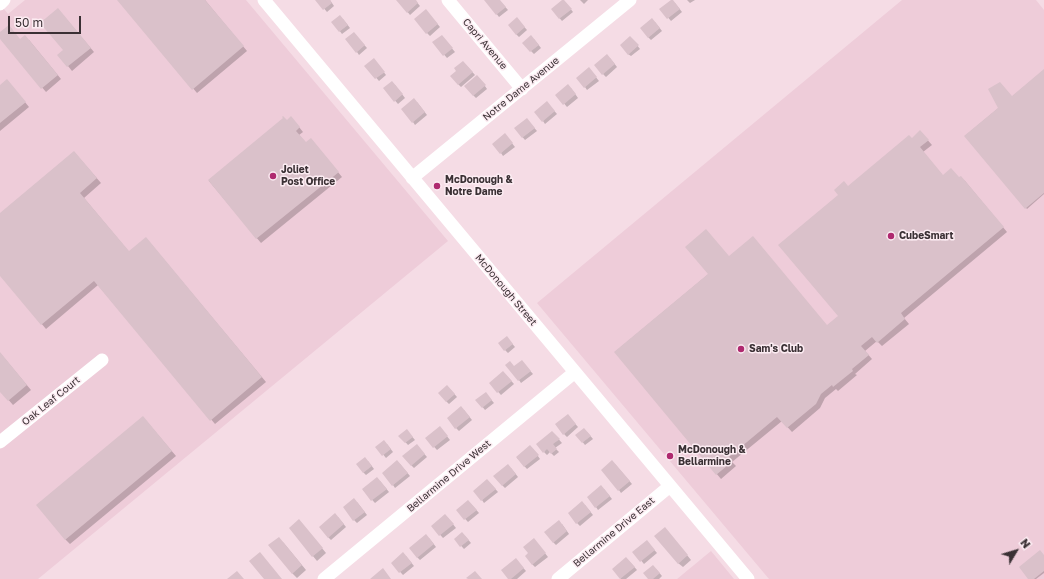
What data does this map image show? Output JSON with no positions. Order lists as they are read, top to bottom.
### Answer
{
  "streets": {
    "street": [
      "Capri Avenue",
      "Notre Dame Avenue",
      "McDonough Street",
      "Oak Leaf Court",
      "Bellarmine Drive West",
      "Bellarmine Drive East"
    ]
  },
  "crossings": [
    ["Capri Avenue", "Notre Dame Avenue"],
    ["Notre Dame Avenue", "McDonough Street"],
    ["McDonough Street", "Bellarmine Drive West"],
    ["McDonough Street", "Bellarmine Drive East"]
  ],
  "places": [
    "Joliet Post Office",
    "McDonough & Notre Dame",
    "CubeSmart",
    "Sam's Club",
    "McDonough & Bellarmine"
  ],
  "scale_bar": "50 m",
  "north": "top right"
}
